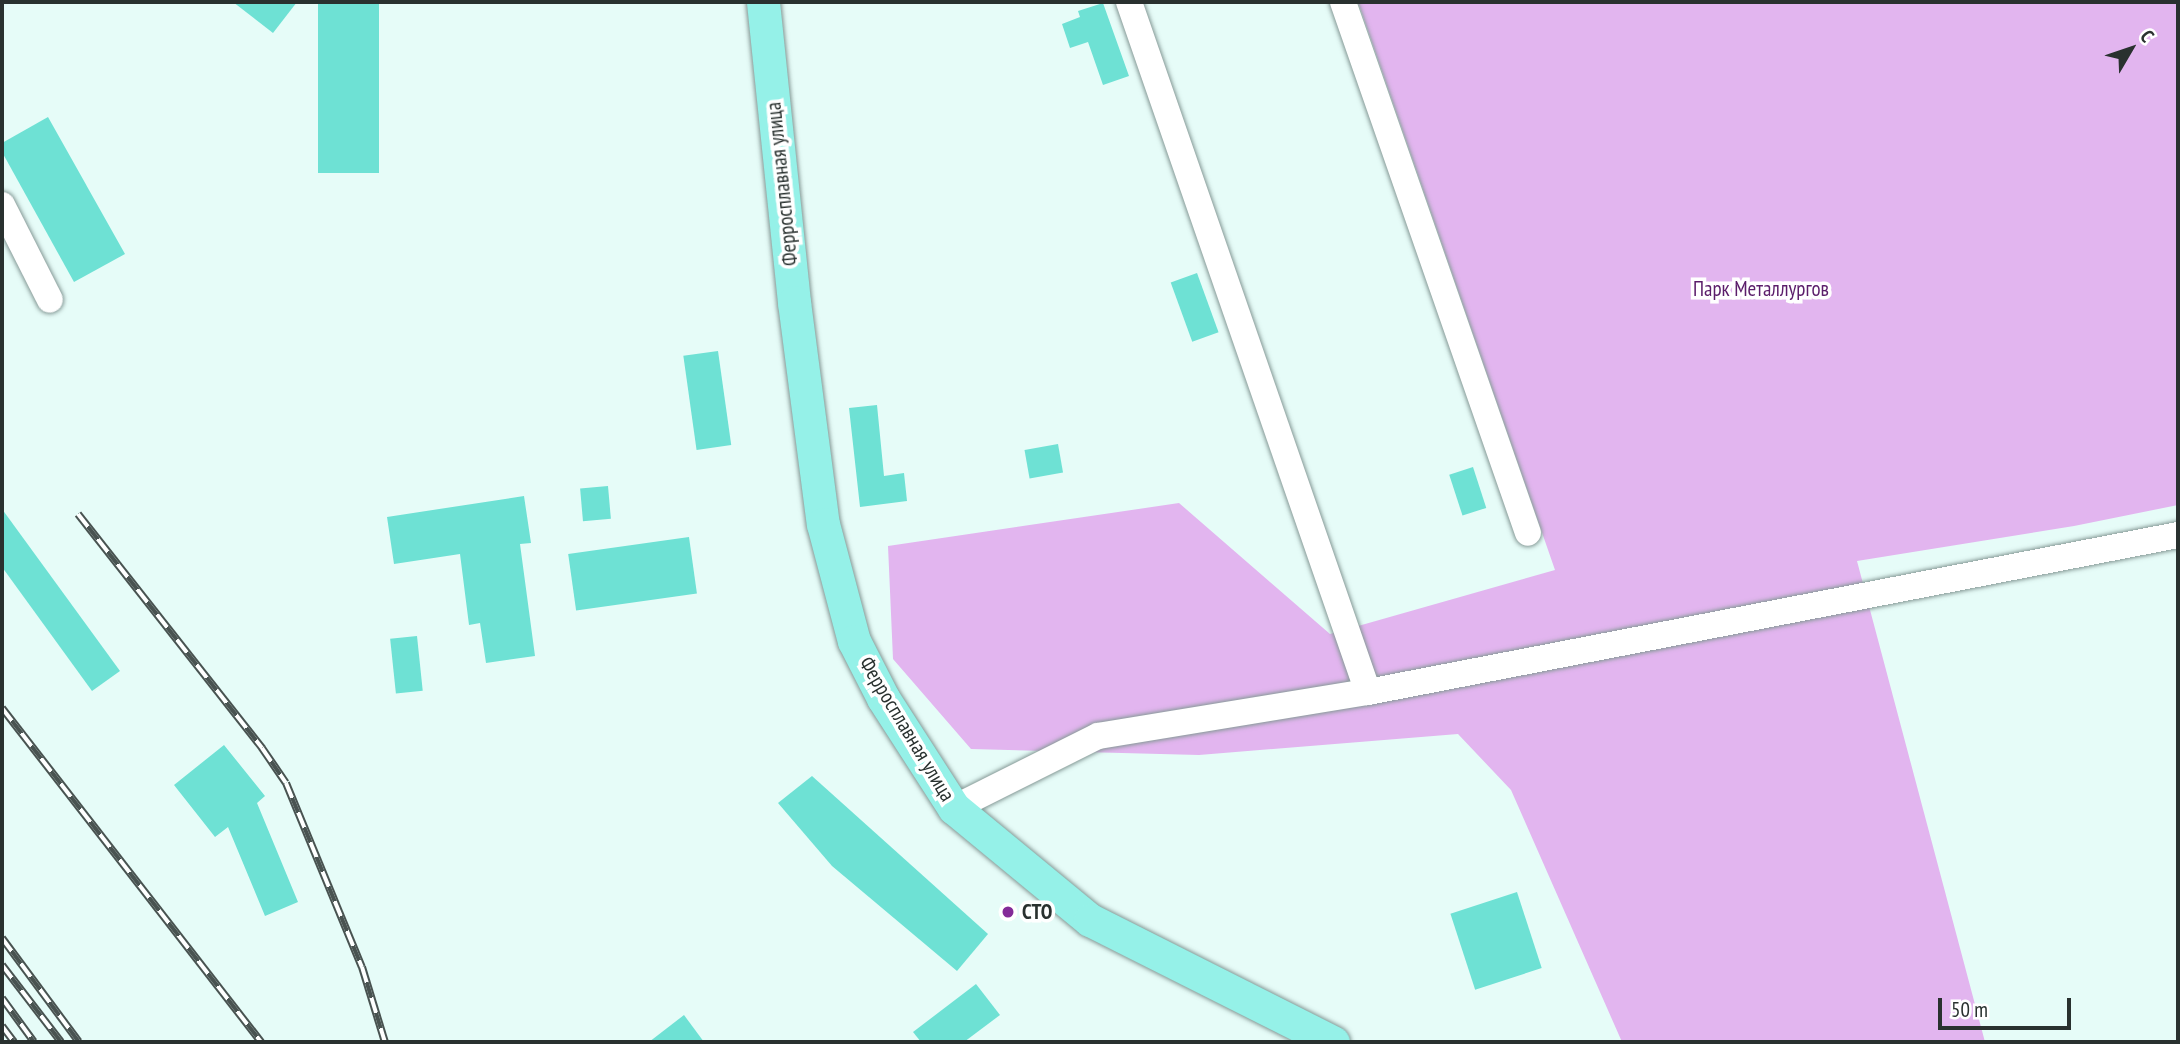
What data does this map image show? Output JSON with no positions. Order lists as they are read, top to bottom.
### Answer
{
  "streets": {
    "main road": ["Ферросплавная улица"]
  },
  "parks": ["Парк Металлургов"],
  "places": ["СТО"],
  "scale_bar": "50 m",
  "north": "top right"
}
